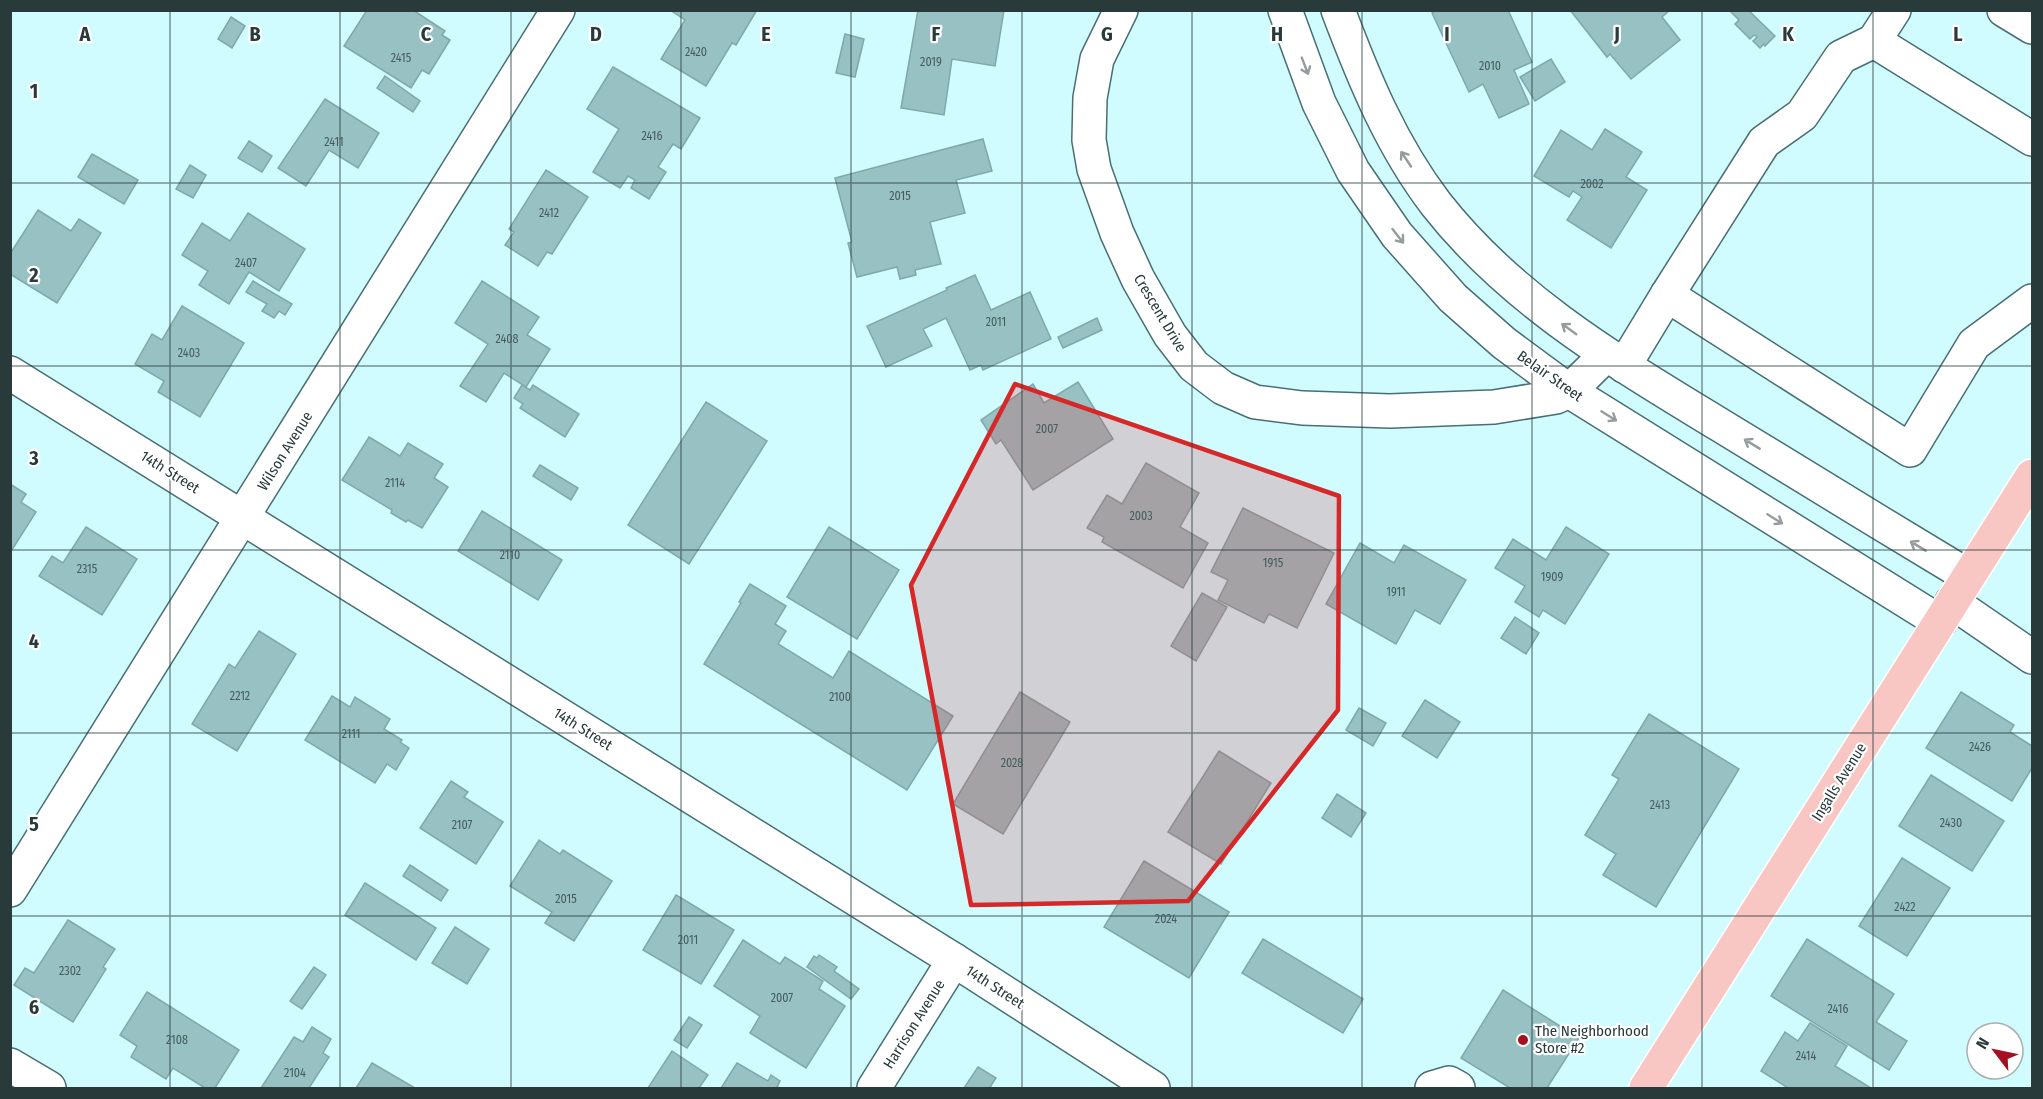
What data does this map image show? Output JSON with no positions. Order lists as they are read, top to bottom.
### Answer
{
  "streets": {
    "main road": ["Ingalls Avenue"],
    "street": [
      "Crescent Drive",
      "Belair Street",
      "Wilson Avenue",
      "14th Street",
      "Harrison Avenue"
    ]
  },
  "crossings": [
    ["Crescent Drive", "Belair Street"],
    ["Belair Street", "Ingalls Avenue"],
    ["Wilson Avenue", "14th Street"],
    ["14th Street", "Harrison Avenue"]
  ],
  "places": ["The Neighborhood Store #2"],
  "house_numbers": [
    "2420",
    "2415",
    "2019",
    "2010",
    "2416",
    "2411",
    "2002",
    "2015",
    "2412",
    "2407",
    "2011",
    "2408",
    "2403",
    "2007",
    "2114",
    "2003",
    "2110",
    "1915",
    "2315",
    "1909",
    "1911",
    "2212",
    "2100",
    "2111",
    "2426",
    "2028",
    "2413",
    "2430",
    "2107",
    "2015",
    "2422",
    "2024",
    "2011",
    "2302",
    "2007",
    "2416",
    "2108",
    "2414",
    "2104"
  ],
  "north": "top left",
  "grid": {
    "columns": [
      "A",
      "B",
      "C",
      "D",
      "E",
      "F",
      "G",
      "H",
      "I",
      "J",
      "K",
      "L"
    ],
    "rows": [
      "1",
      "2",
      "3",
      "4",
      "5",
      "6"
    ]
  }
}
